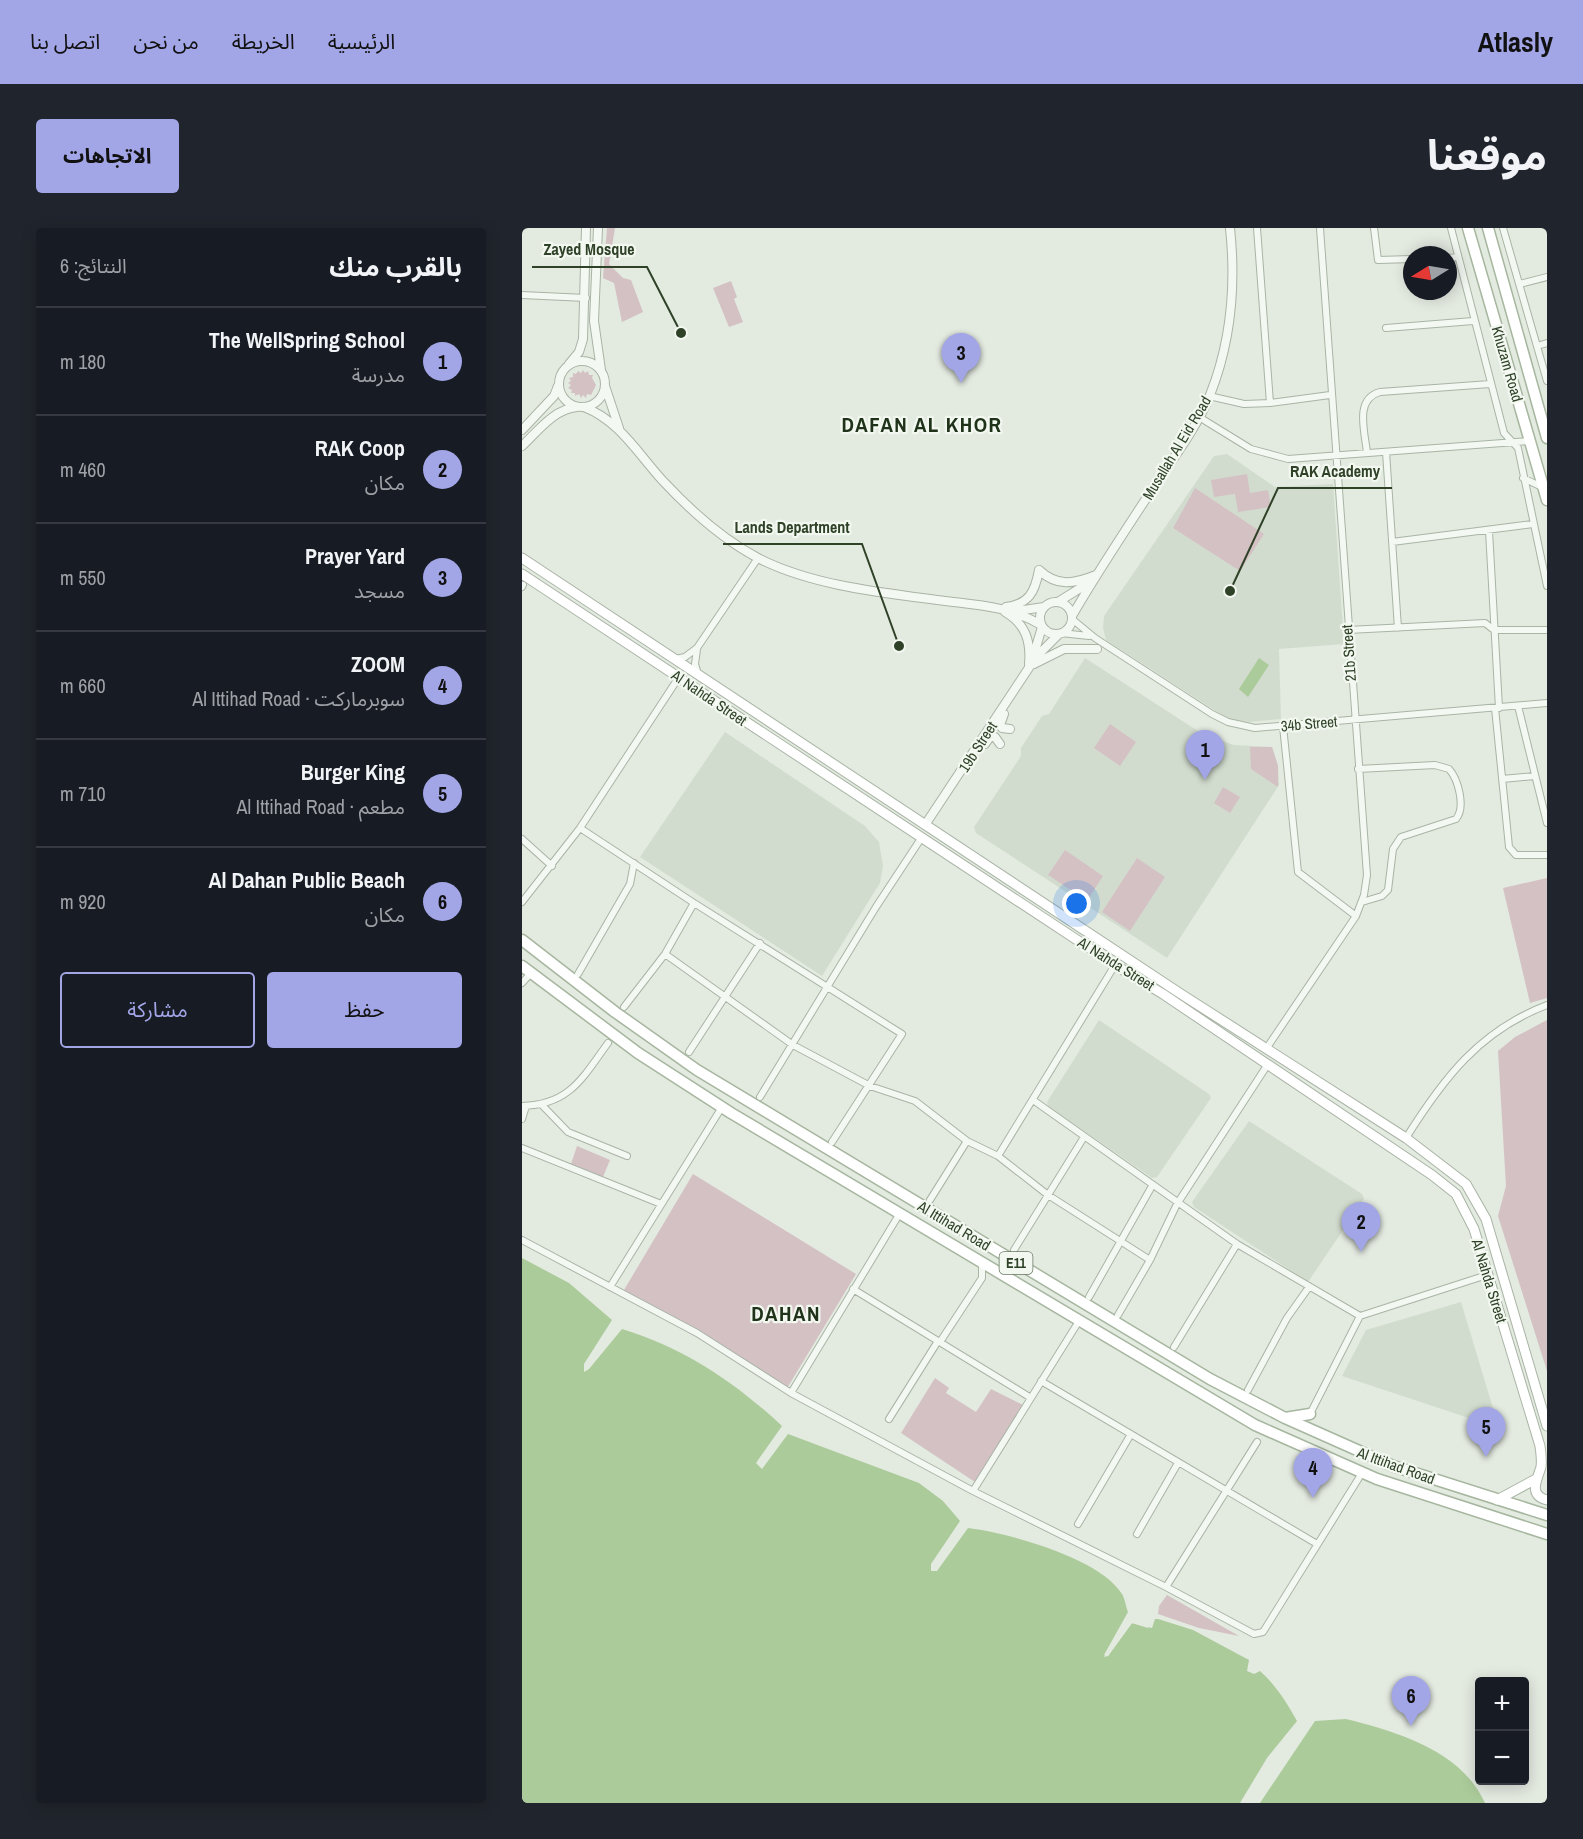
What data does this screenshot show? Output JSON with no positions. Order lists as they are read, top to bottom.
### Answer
{
  "streets": {
    "main road": [
      "Khuzam Road",
      "Al Nahda Street",
      "Al Ittihad Road",
      "E11"
    ],
    "street": [
      "Musallah Al Eid Road",
      "21b Street",
      "34b Street",
      "19b Street"
    ]
  },
  "crossings": [
    ["Musallah Al Eid Road", "34b Street"],
    ["Musallah Al Eid Road", "19b Street"],
    ["21b Street", "Al Nahda Street"],
    ["21b Street", "34b Street"],
    ["Al Nahda Street", "19b Street"],
    ["34b Street", "19b Street"]
  ],
  "districts": ["DAFAN AL KHOR", "DAHAN"],
  "places": ["Zayed Mosque", "RAK Academy", "Lands Department"],
  "north": "left",
  "page": {
    "header": "Atlasly",
    "nav": [
      "الرئيسية",
      "الخريطة",
      "من نحن",
      "اتصل بنا"
    ],
    "title": "موقعنا",
    "buttons": [
      "الاتجاهات",
      ["حفظ", "مشاركة"]
    ],
    "heading": ["بالقرب منك", "النتائج: 6"],
    "list": [
      {
        "mark": "1",
        "name": "The WellSpring School",
        "note": "مدرسة",
        "value": "180 m"
      },
      {
        "mark": "2",
        "name": "RAK Coop",
        "note": "مكان",
        "value": "460 m"
      },
      {
        "mark": "3",
        "name": "Prayer Yard",
        "note": "مسجد",
        "value": "550 m"
      },
      {
        "mark": "4",
        "name": "ZOOM",
        "note": "سوبرماركت · Al Ittihad Road",
        "value": "660 m"
      },
      {
        "mark": "5",
        "name": "Burger King",
        "note": "مطعم · Al Ittihad Road",
        "value": "710 m"
      },
      {
        "mark": "6",
        "name": "Al Dahan Public Beach",
        "note": "مكان",
        "value": "920 m"
      }
    ],
    "pins": [
      "3",
      "1",
      "2",
      "5",
      "4",
      "6"
    ],
    "map_buttons": ["+", "−"]
  }
}
